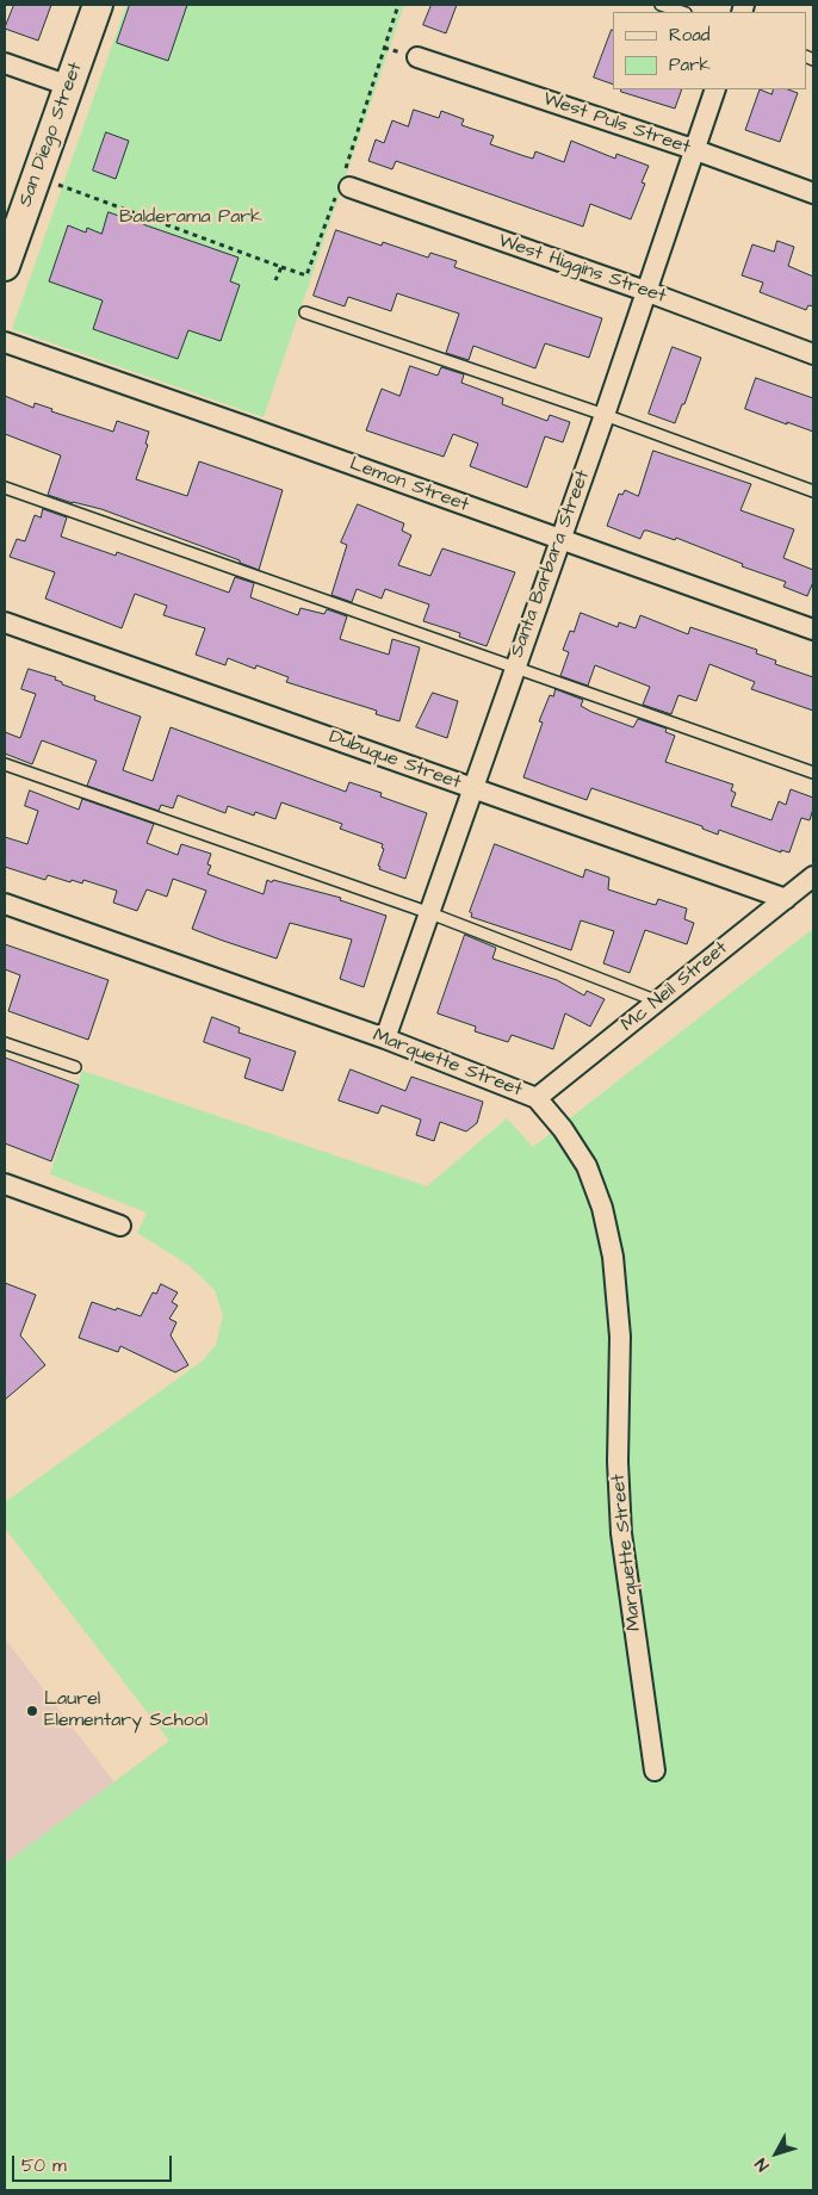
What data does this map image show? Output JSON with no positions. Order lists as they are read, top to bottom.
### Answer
{
  "streets": {
    "street": [
      "West Puls Street",
      "San Diego Street",
      "West Higgins Street",
      "Lemon Street",
      "Santa Barbara Street",
      "Dubuque Street",
      "Mc Neil Street",
      "Marquette Street"
    ]
  },
  "crossings": [
    ["West Puls Street", "Santa Barbara Street"],
    ["West Higgins Street", "Santa Barbara Street"],
    ["Lemon Street", "Santa Barbara Street"],
    ["Santa Barbara Street", "Dubuque Street"],
    ["Santa Barbara Street", "Marquette Street"],
    ["Dubuque Street", "Mc Neil Street"],
    ["Mc Neil Street", "Marquette Street"]
  ],
  "parks": ["Balderama Park"],
  "places": ["Laurel Elementary School"],
  "legend": ["Road", "Park"],
  "scale_bar": "50 m",
  "north": "bottom left"
}
